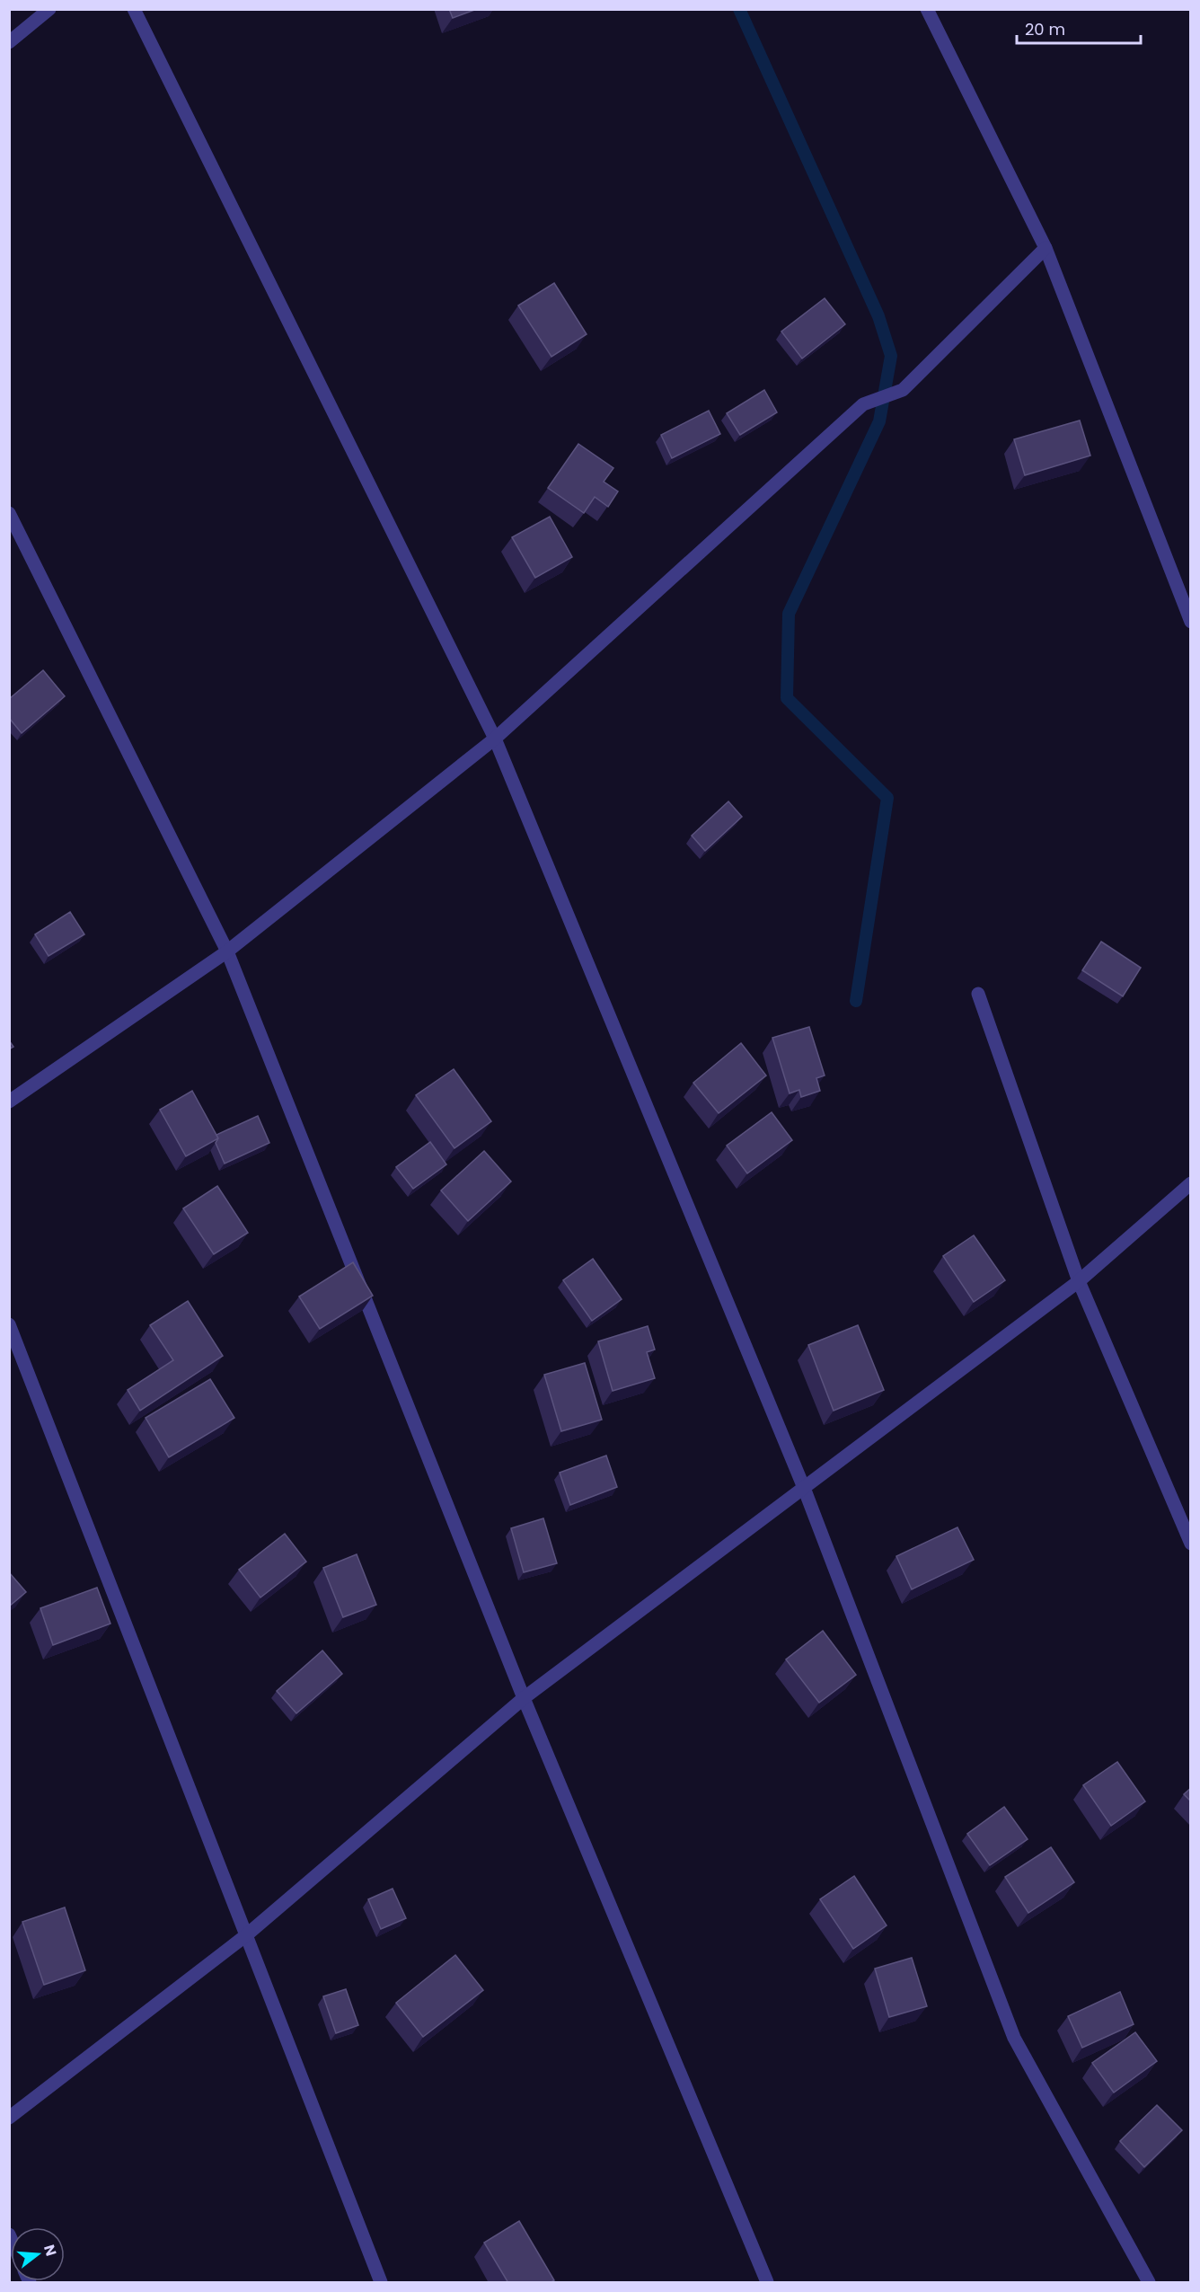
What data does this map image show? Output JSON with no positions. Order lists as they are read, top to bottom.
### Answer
{
  "scale_bar": "20 m",
  "north": "right"
}
